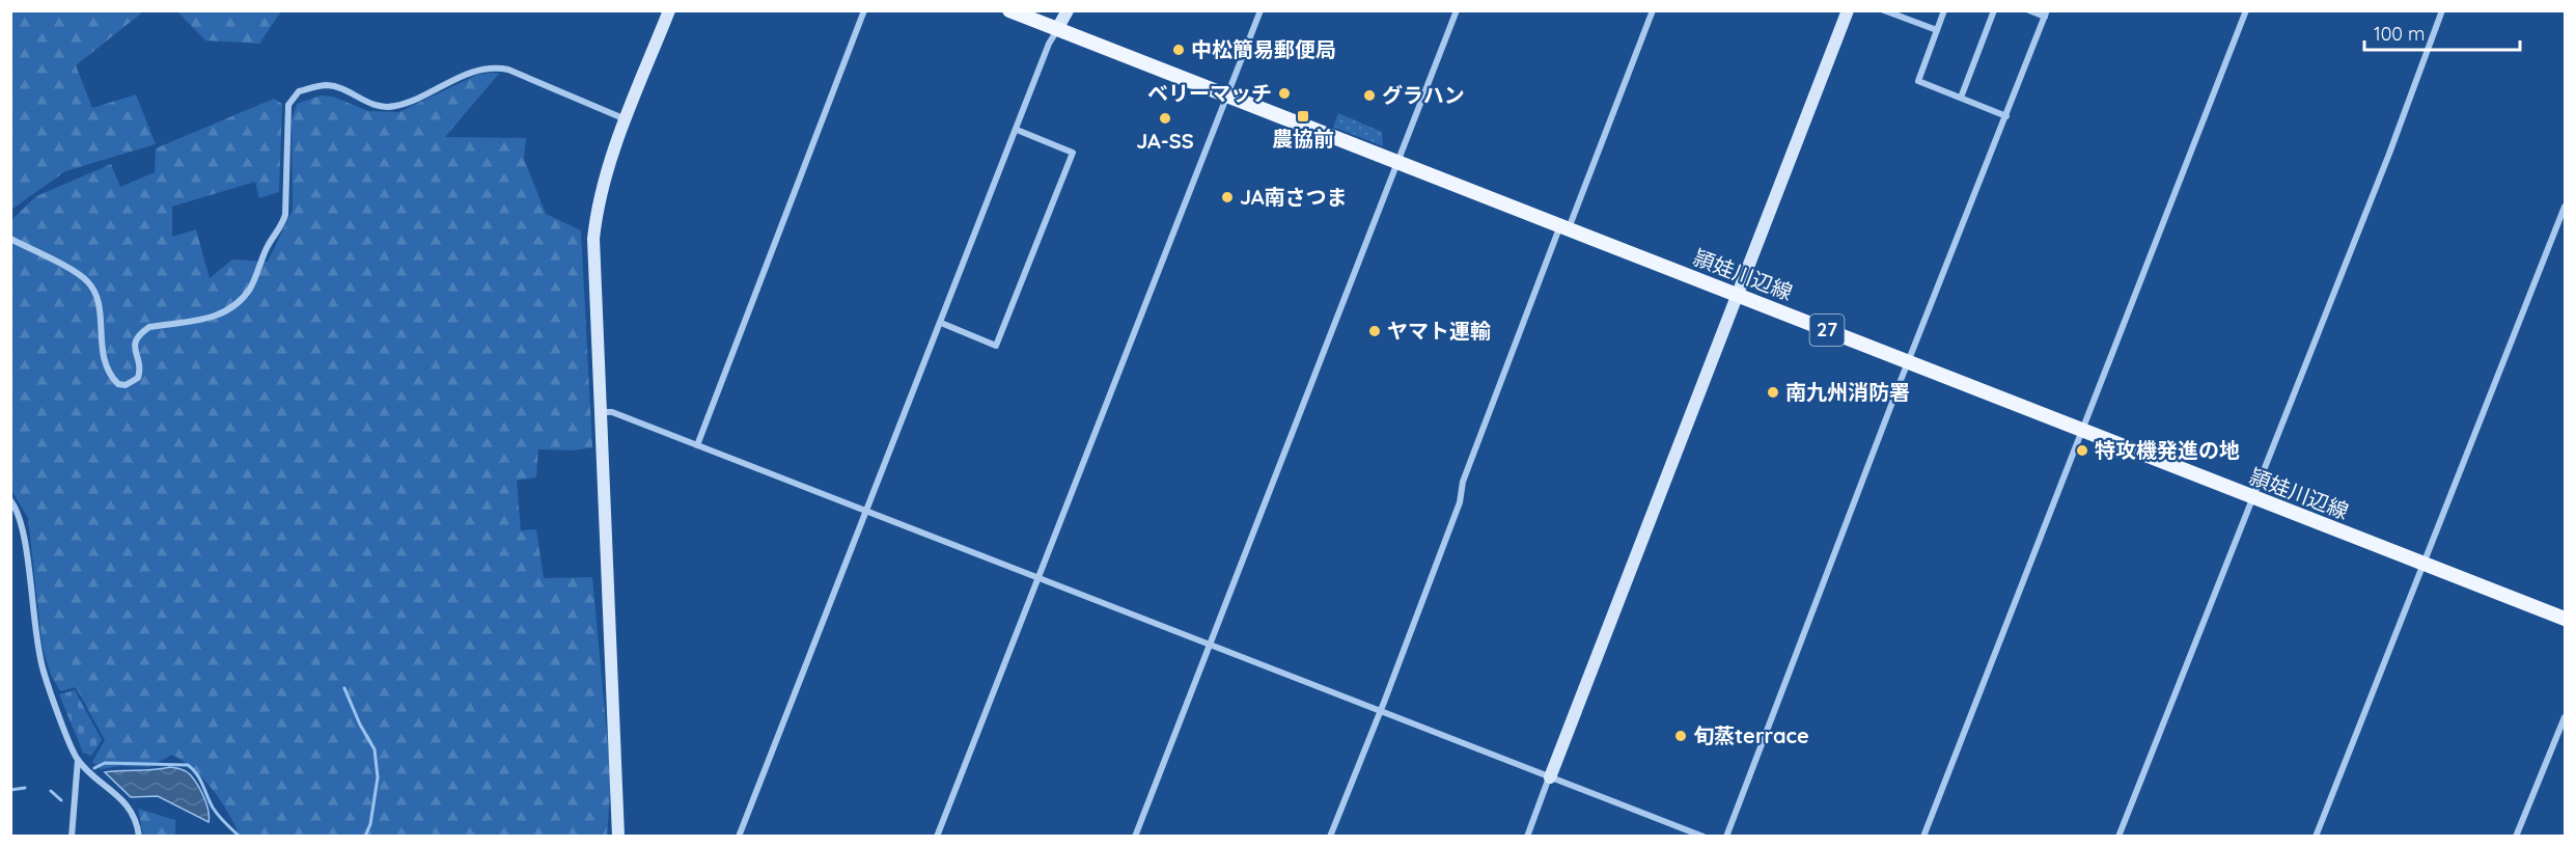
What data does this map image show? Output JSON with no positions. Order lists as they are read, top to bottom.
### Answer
{
  "streets": {
    "main road": ["頴娃川辺線", "27"]
  },
  "places": {
    "other": [
      "中松簡易郵便局",
      "ベリーマッチ",
      "グラハン",
      "JA-SS",
      "JA南さつま",
      "ヤマト運輸",
      "南九州消防署",
      "特攻機発進の地",
      "旬蒸terrace"
    ],
    "transit": ["農協前"]
  },
  "scale_bar": "100 m"
}
